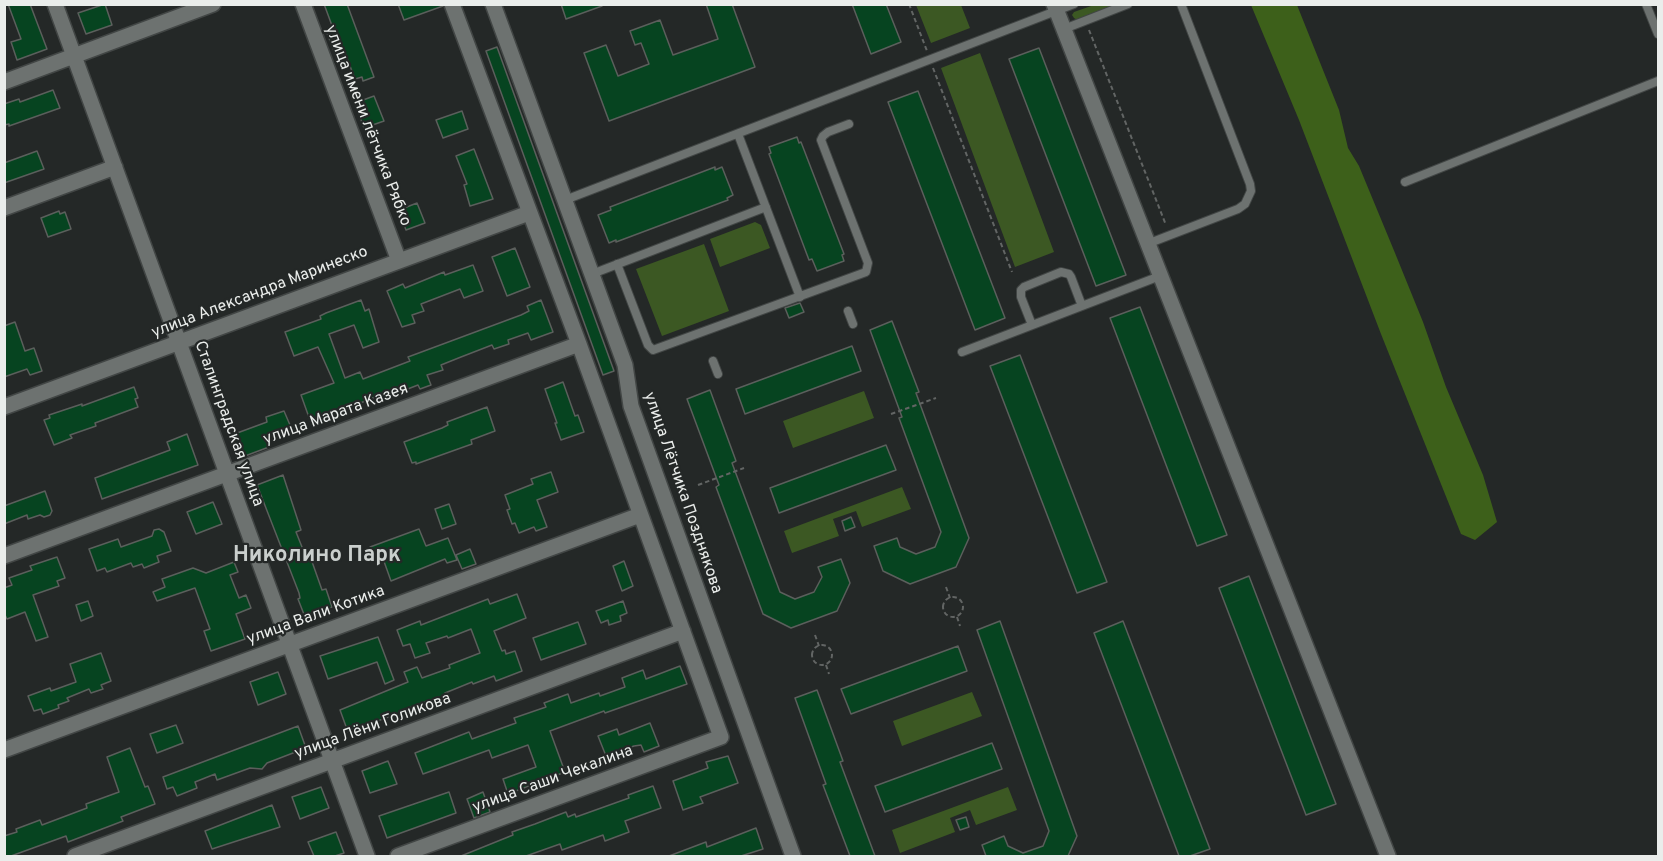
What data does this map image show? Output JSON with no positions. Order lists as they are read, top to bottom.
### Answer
{
  "streets": {
    "street": [
      "улица имени лётчика Рябко",
      "улица Александра Маринеско",
      "улица Марата Казея",
      "Сталинградская улица",
      "улица Лётчика Позднякова",
      "улица Вали Котика",
      "улица Лёни Голикова",
      "улица Саши Чекалина"
    ]
  },
  "crossings": [
    ["улица имени лётчика Рябко", "улица Александра Маринеско"],
    ["улица Александра Маринеско", "Сталинградская улица"],
    ["улица Марата Казея", "Сталинградская улица"],
    ["Сталинградская улица", "улица Вали Котика"],
    ["Сталинградская улица", "улица Лёни Голикова"],
    ["улица Лёни Голикова", "улица Саши Чекалина"]
  ],
  "districts": ["Николино Парк"]
}
